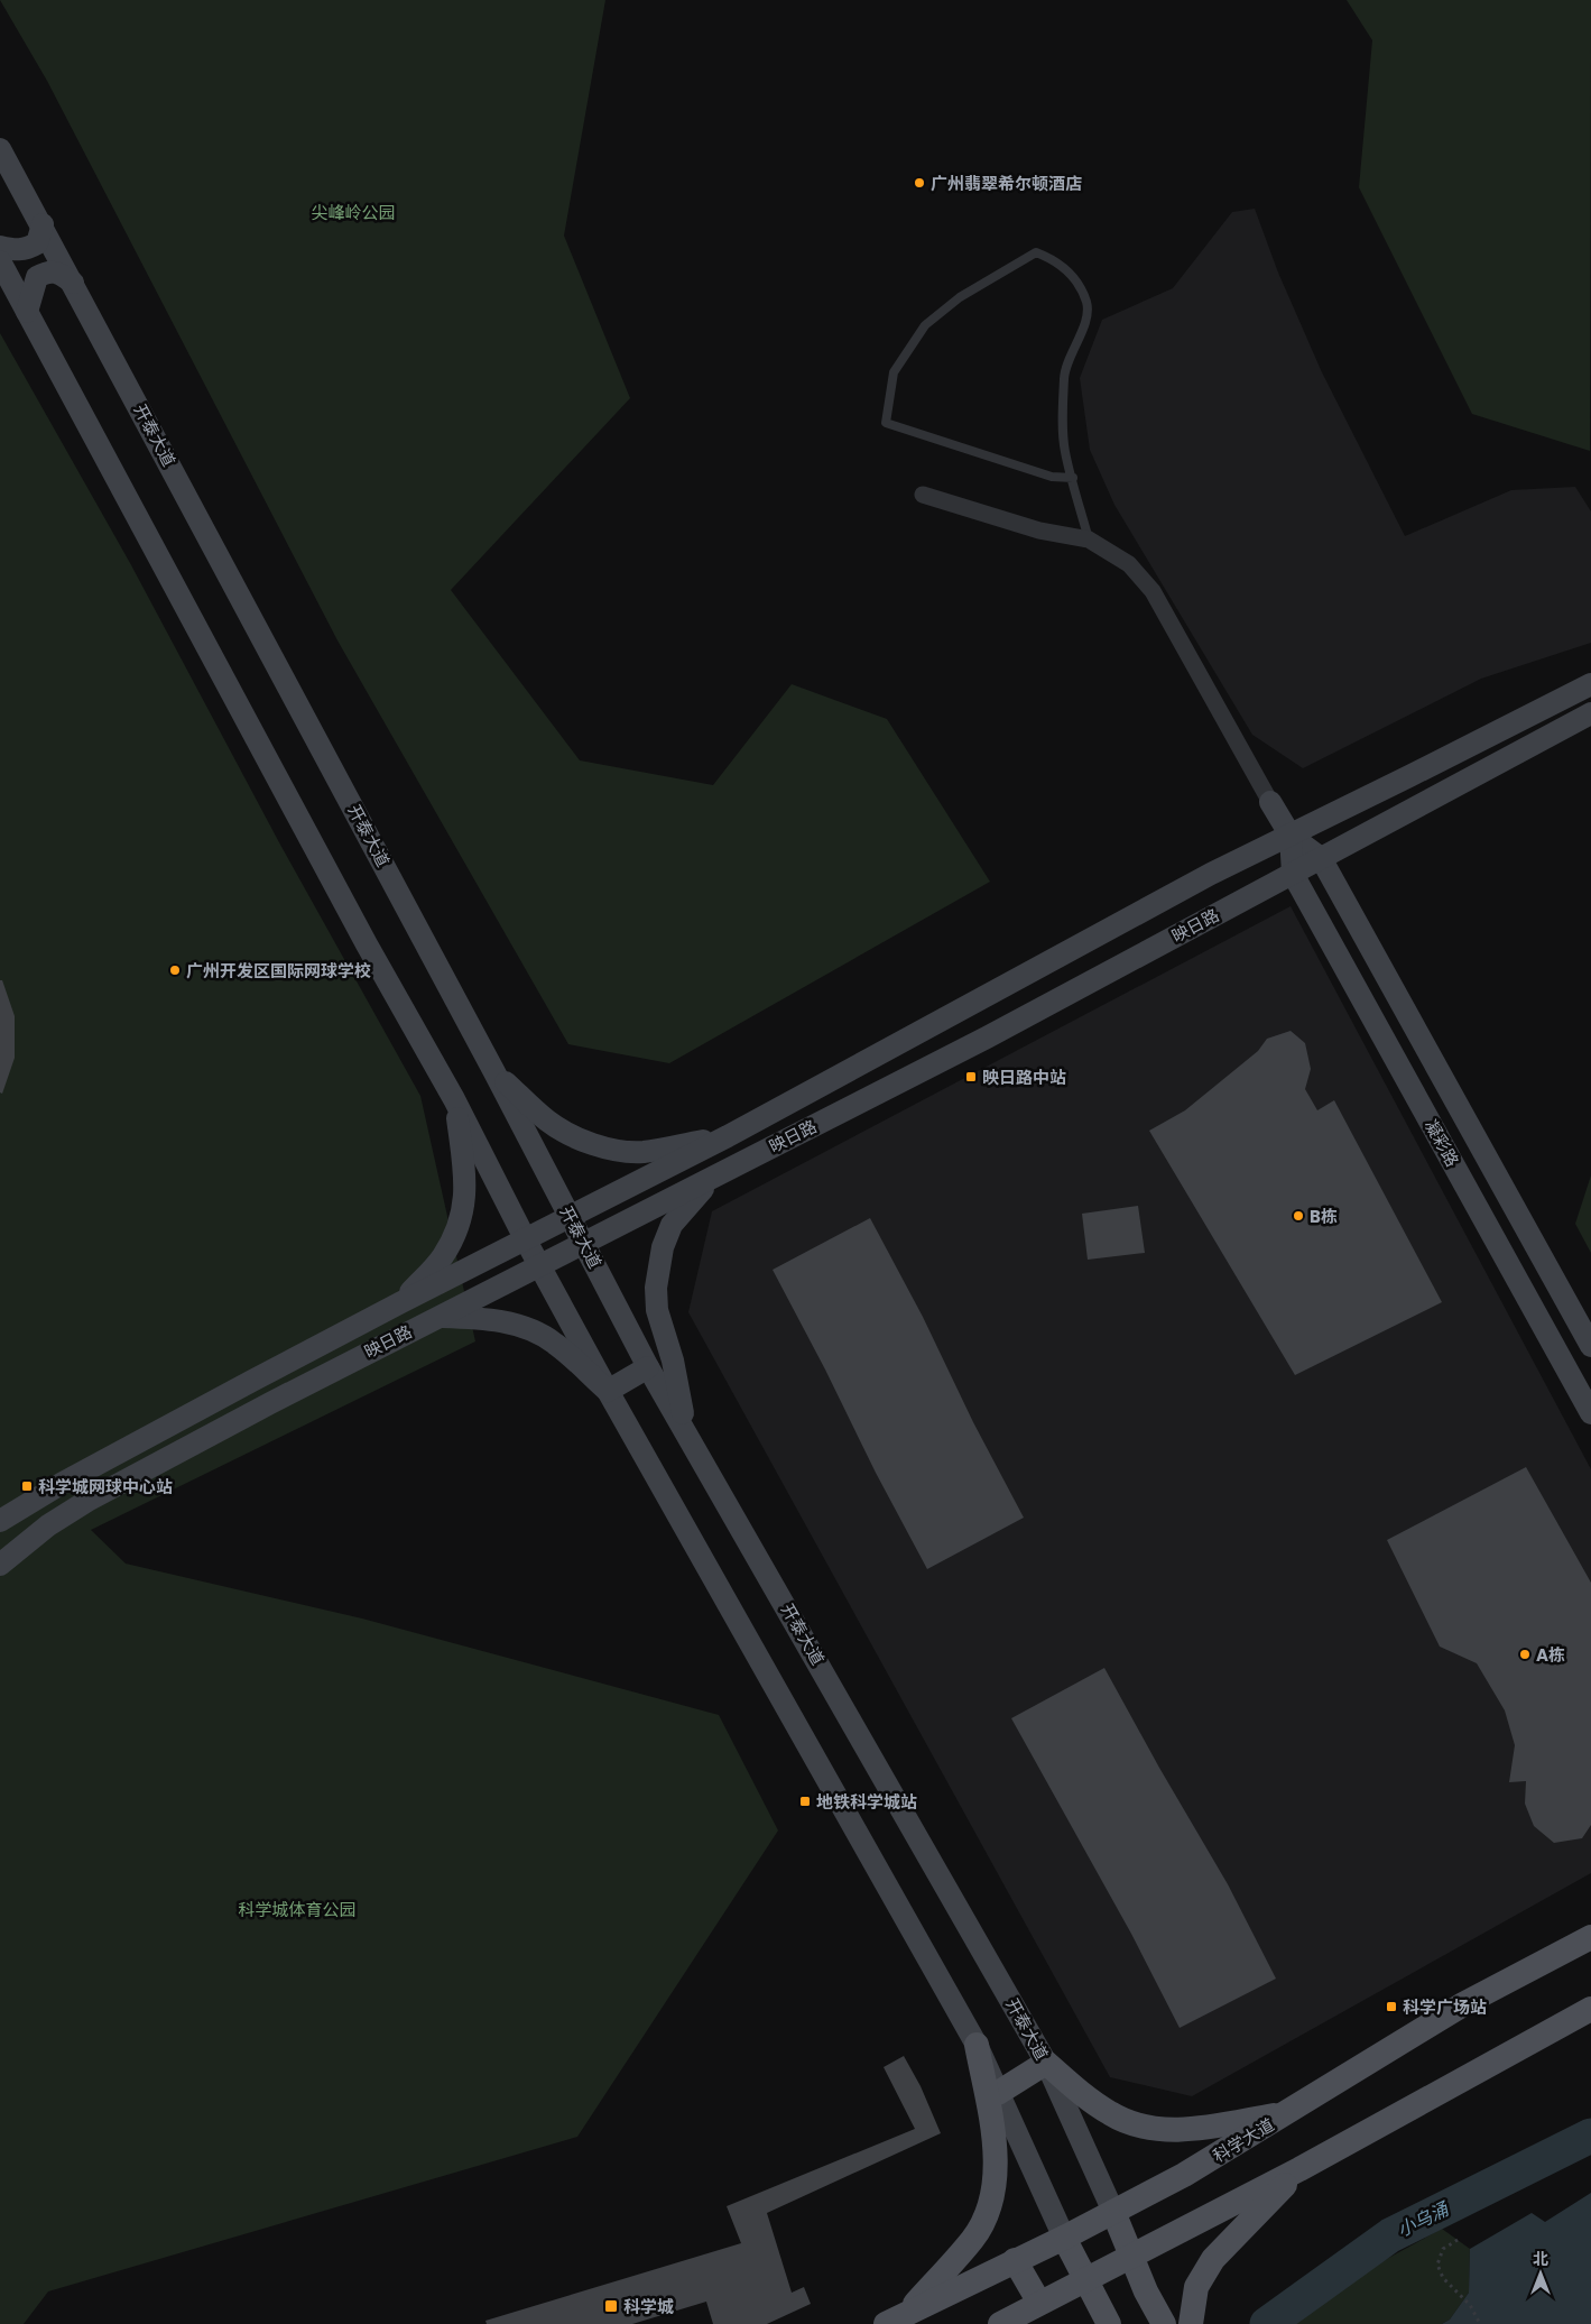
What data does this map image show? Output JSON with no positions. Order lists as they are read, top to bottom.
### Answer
{
  "streets": {
    "main road": ["开泰大道", "科学大道"],
    "street": ["映日路", "凝彩路"]
  },
  "crossings": [
    ["开泰大道", "映日路"],
    ["开泰大道", "科学大道"],
    ["映日路", "凝彩路"]
  ],
  "water": ["小乌涌"],
  "parks": ["尖峰岭公园", "科学城体育公园"],
  "places": {
    "other": [
      "广州翡翠希尔顿酒店",
      "广州开发区国际网球学校",
      "B栋",
      "A栋"
    ],
    "transit": [
      "映日路中站",
      "科学城网球中心站",
      "地铁科学城站",
      "科学广场站",
      "科学城"
    ]
  },
  "north": "top"
}
